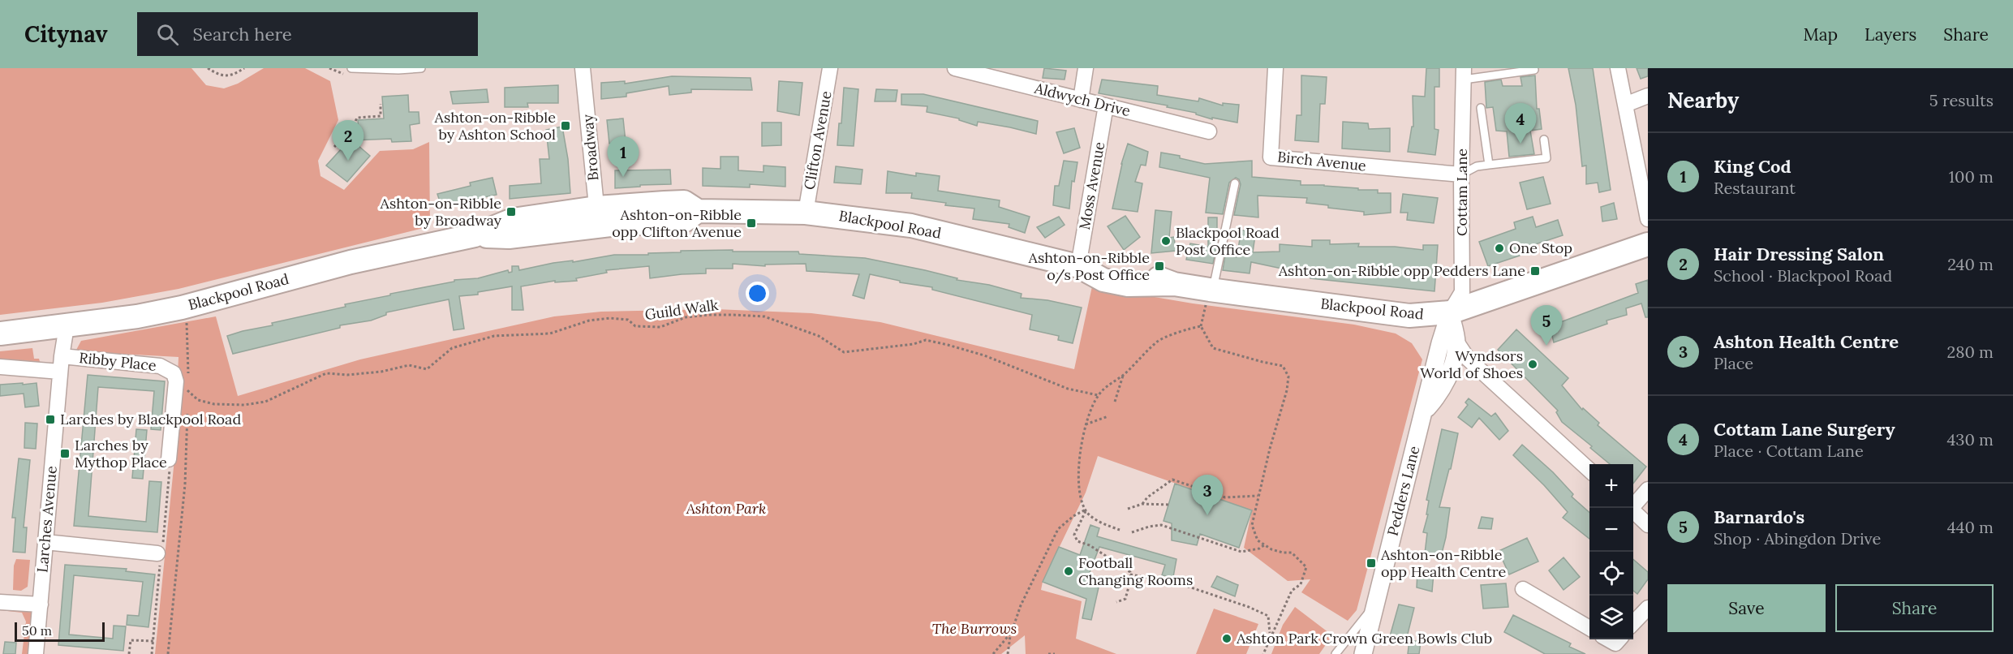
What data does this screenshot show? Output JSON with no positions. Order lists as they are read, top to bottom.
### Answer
{
  "streets": {
    "highway": ["Blackpool Road"],
    "street": [
      "Aldwych Drive",
      "Clifton Avenue",
      "Broadway",
      "Birch Avenue",
      "Moss Avenue",
      "Cottam Lane",
      "Ribby Place",
      "Pedders Lane",
      "Larches Avenue"
    ],
    "path": ["Guild Walk"]
  },
  "crossings": [
    ["Aldwych Drive", "Moss Avenue"],
    ["Clifton Avenue", "Blackpool Road"],
    ["Broadway", "Blackpool Road"],
    ["Birch Avenue", "Cottam Lane"],
    ["Moss Avenue", "Blackpool Road"],
    ["Cottam Lane", "Blackpool Road"],
    ["Cottam Lane", "Pedders Lane"],
    ["Blackpool Road", "Pedders Lane"],
    ["Blackpool Road", "Larches Avenue"],
    ["Ribby Place", "Larches Avenue"]
  ],
  "parks": ["Ashton Park", "The Burrows"],
  "places": {
    "transit": [
      "Ashton-on-Ribble by Ashton School",
      "Ashton-on-Ribble by Broadway",
      "Ashton-on-Ribble opp Clifton Avenue",
      "Ashton-on-Ribble o/s Post Office",
      "Ashton-on-Ribble opp Pedders Lane",
      "Larches by Blackpool Road",
      "Larches by Mythop Place",
      "Ashton-on-Ribble opp Health Centre"
    ],
    "other": [
      "Blackpool Road Post Office",
      "One Stop",
      "Wyndsors World of Shoes",
      "Football Changing Rooms",
      "Ashton Park Crown Green Bowls Club"
    ]
  },
  "scale_bar": "50 m",
  "page": {
    "header": "Citynav",
    "search": "Search here",
    "nav": ["Map", "Layers", "Share"],
    "heading": ["Nearby", "5 results"],
    "pins": [
      "4",
      "2",
      "1",
      "5",
      "3"
    ],
    "list": [
      {
        "mark": "1",
        "name": "King Cod",
        "note": "Restaurant",
        "value": "100 m"
      },
      {
        "mark": "2",
        "name": "Hair Dressing Salon",
        "note": "School · Blackpool Road",
        "value": "240 m"
      },
      {
        "mark": "3",
        "name": "Ashton Health Centre",
        "note": "Place",
        "value": "280 m"
      },
      {
        "mark": "4",
        "name": "Cottam Lane Surgery",
        "note": "Place · Cottam Lane",
        "value": "430 m"
      },
      {
        "mark": "5",
        "name": "Barnardo's",
        "note": "Shop · Abingdon Drive",
        "value": "440 m"
      }
    ],
    "map_buttons": ["+", "−"],
    "buttons": ["Save", "Share"],
    "scale": "50 m"
  }
}
